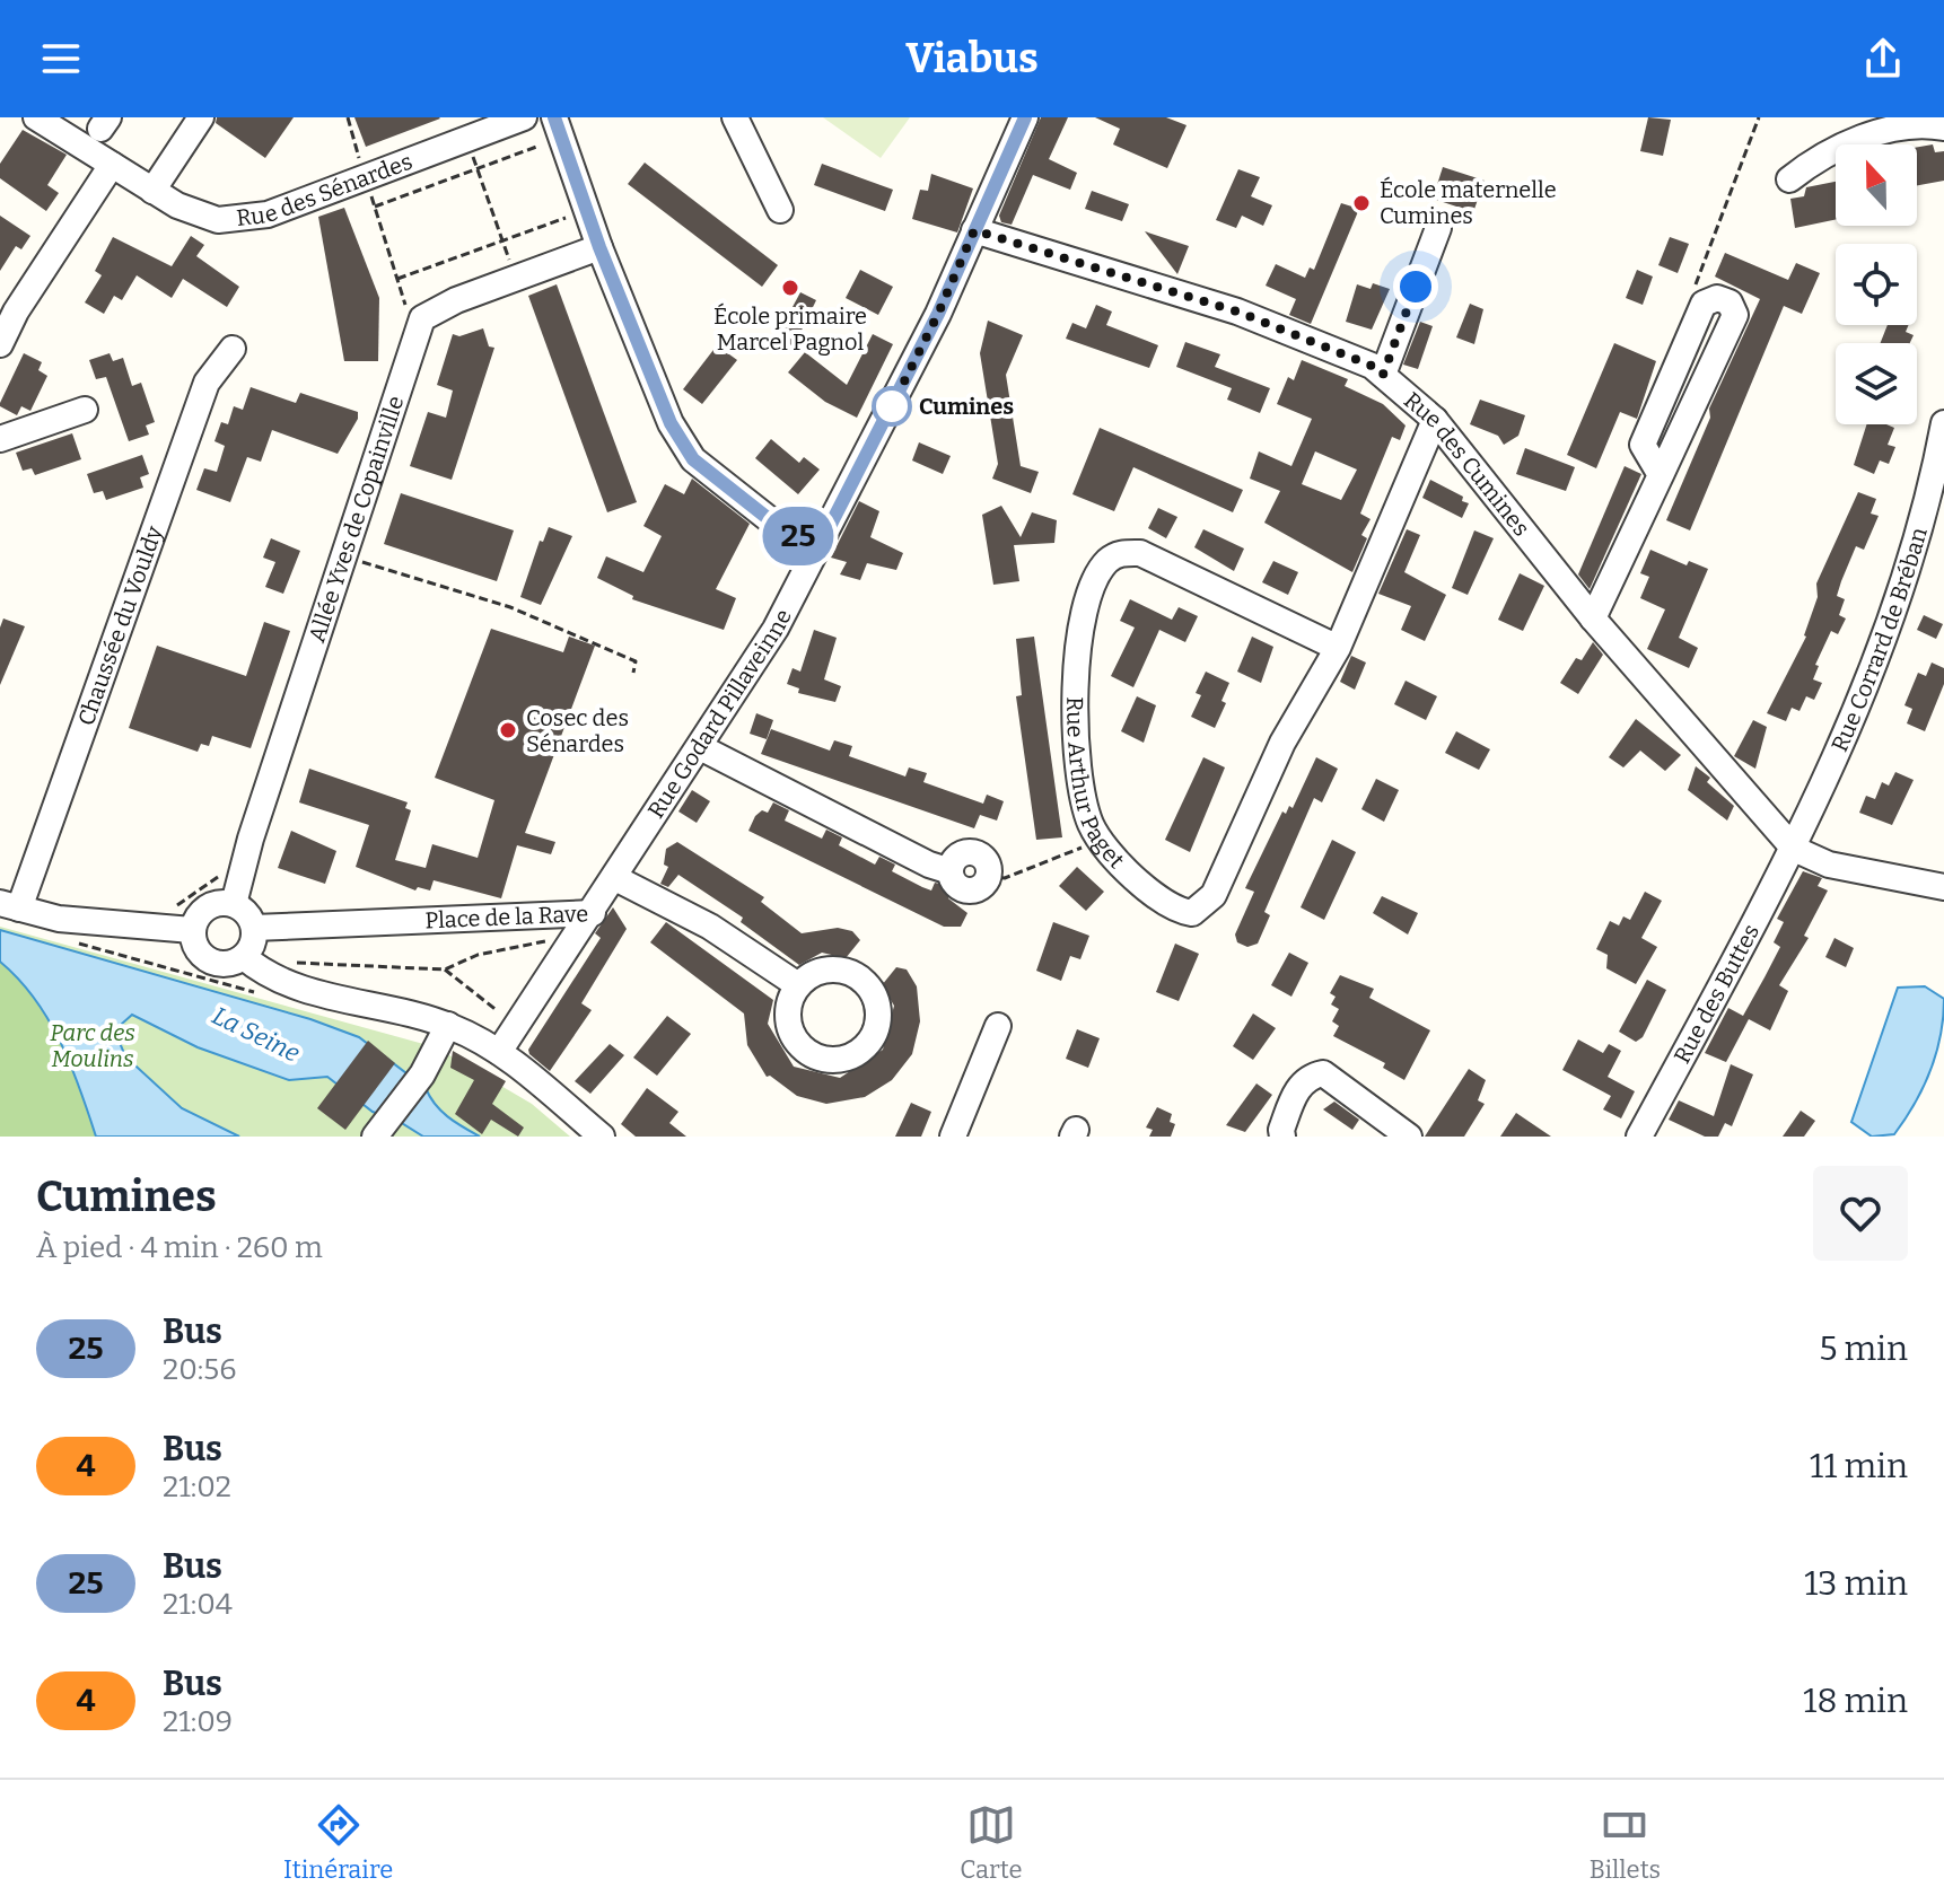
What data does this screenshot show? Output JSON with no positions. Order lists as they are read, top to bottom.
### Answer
{
  "streets": {
    "street": [
      "Rue des Sénardes",
      "Rue des Cumines",
      "Allée Yves de Copainville",
      "Chaussée du Vouldy",
      "Rue Corrard de Bréban",
      "Rue Godard Pillaveinne",
      "Rue Arthur Paget",
      "Place de la Rave",
      "Rue des Buttes"
    ]
  },
  "crossings": [
    ["Rue des Cumines", "Rue Corrard de Bréban"],
    ["Rue des Cumines", "Rue Godard Pillaveinne"],
    ["Rue des Cumines", "Rue Arthur Paget"],
    ["Rue des Cumines", "Rue des Buttes"],
    ["Allée Yves de Copainville", "Chaussée du Vouldy"],
    ["Allée Yves de Copainville", "Place de la Rave"],
    ["Chaussée du Vouldy", "Place de la Rave"],
    ["Rue Corrard de Bréban", "Rue des Buttes"],
    ["Rue Godard Pillaveinne", "Place de la Rave"]
  ],
  "water": ["La Seine"],
  "parks": ["Parc des Moulins"],
  "places": [
    "École maternelle Cumines",
    "École primaire Marcel Pagnol",
    "Cumines",
    "Cosec des Sénardes"
  ],
  "lines": ["bus line 25"],
  "north": "top",
  "page": {
    "header": "Viabus",
    "on_map": "25",
    "heading": ["Cumines", "À pied · 4 min · 260 m"],
    "list": [
      {
        "mark": "25",
        "name": "Bus",
        "note": "20:56",
        "value": "5 min"
      },
      {
        "mark": "4",
        "name": "Bus",
        "note": "21:02",
        "value": "11 min"
      },
      {
        "mark": "25",
        "name": "Bus",
        "note": "21:04",
        "value": "13 min"
      },
      {
        "mark": "4",
        "name": "Bus",
        "note": "21:09",
        "value": "18 min"
      }
    ],
    "tabs": ["Itinéraire", "Carte", "Billets"]
  }
}
